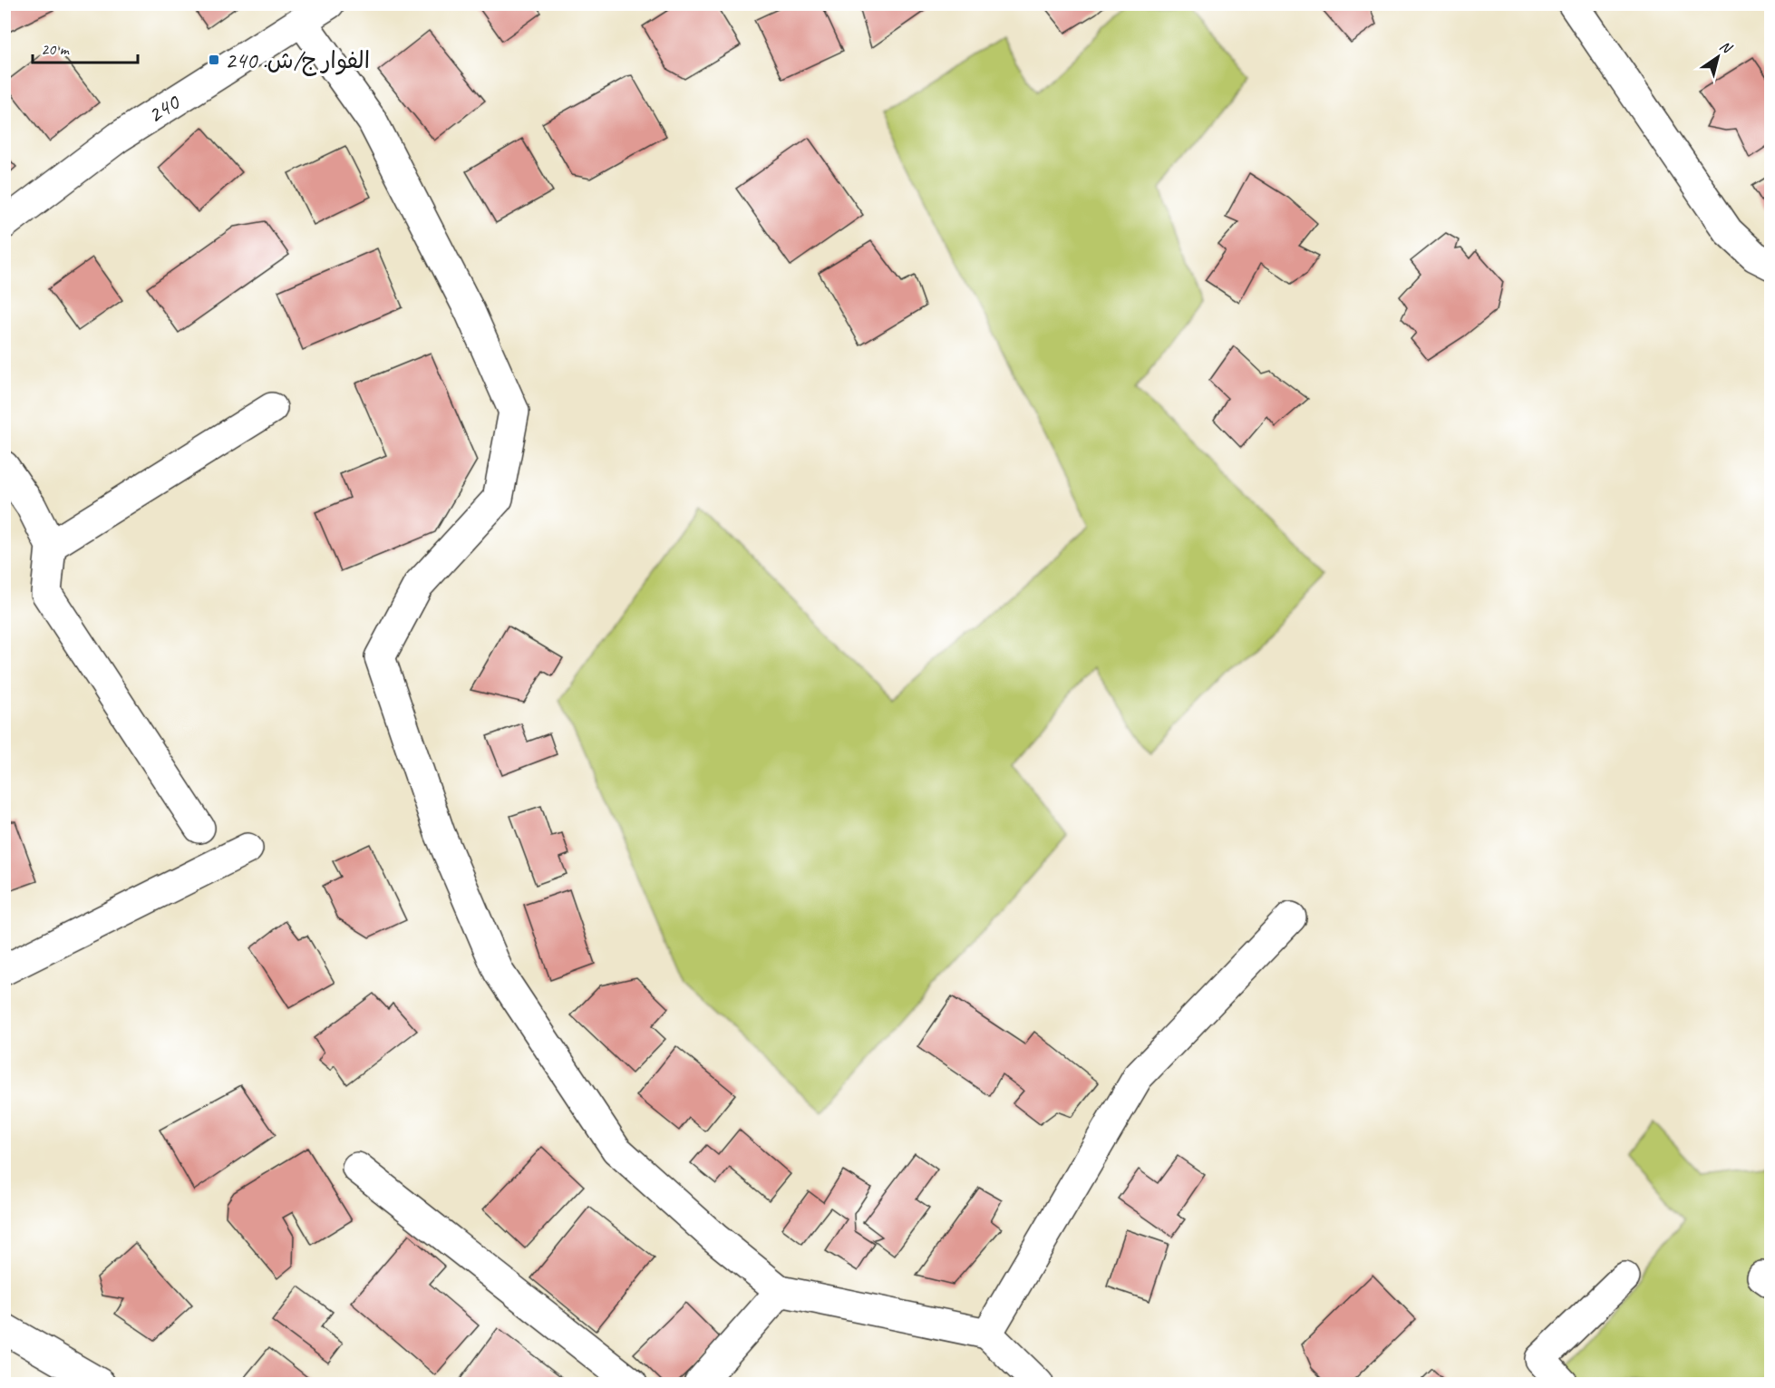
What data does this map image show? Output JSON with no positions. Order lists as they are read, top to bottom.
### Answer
{
  "streets": {
    "street": ["240"]
  },
  "places": {
    "transit": ["الفوار ج/ش. 240"]
  },
  "scale_bar": "20 m",
  "north": "top right"
}
